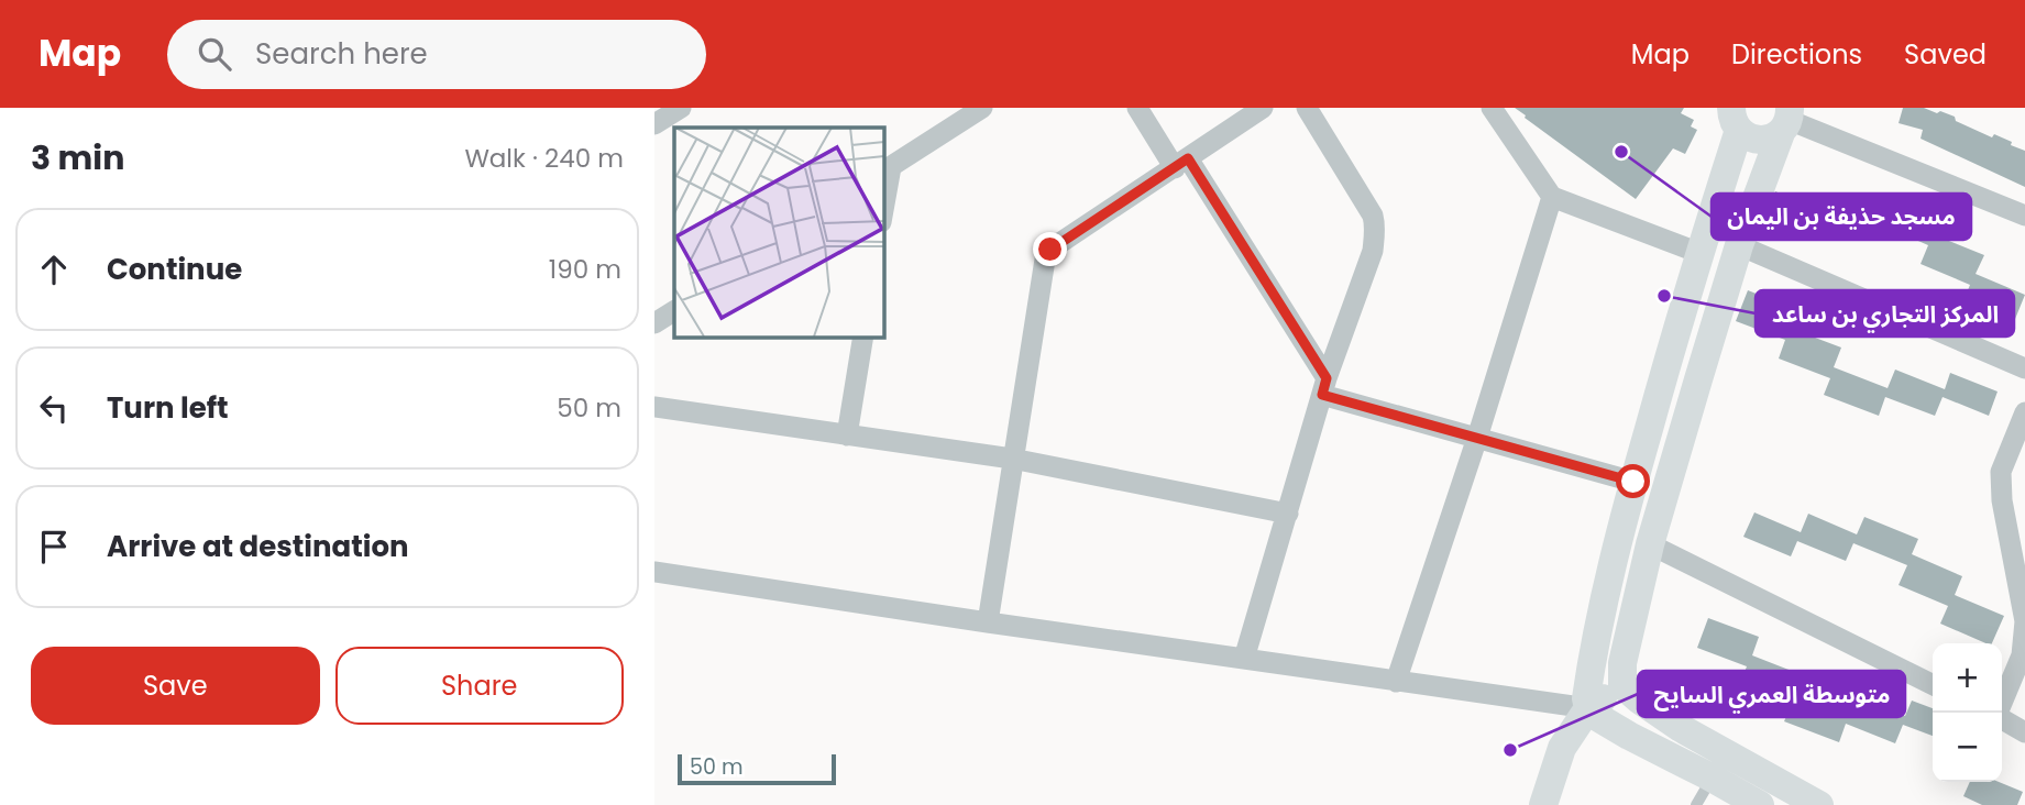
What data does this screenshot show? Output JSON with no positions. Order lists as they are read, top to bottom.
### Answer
{
  "places": ["مسجد حذيفة بن اليمان", "المركز التجاري بن ساعد", "متوسطة العمري السايح"],
  "scale_bar": "50 m",
  "page": {
    "header": "Map",
    "search": "Search here",
    "nav": ["Map", "Directions", "Saved"],
    "heading": ["3 min", "Walk · 240 m"],
    "list": [
      ["Continue", "190 m"],
      ["Turn left", "50 m"],
      "Arrive at destination"
    ],
    "buttons": ["Save", "Share"],
    "map_buttons": ["+", "−"],
    "scale": "50 m"
  }
}
